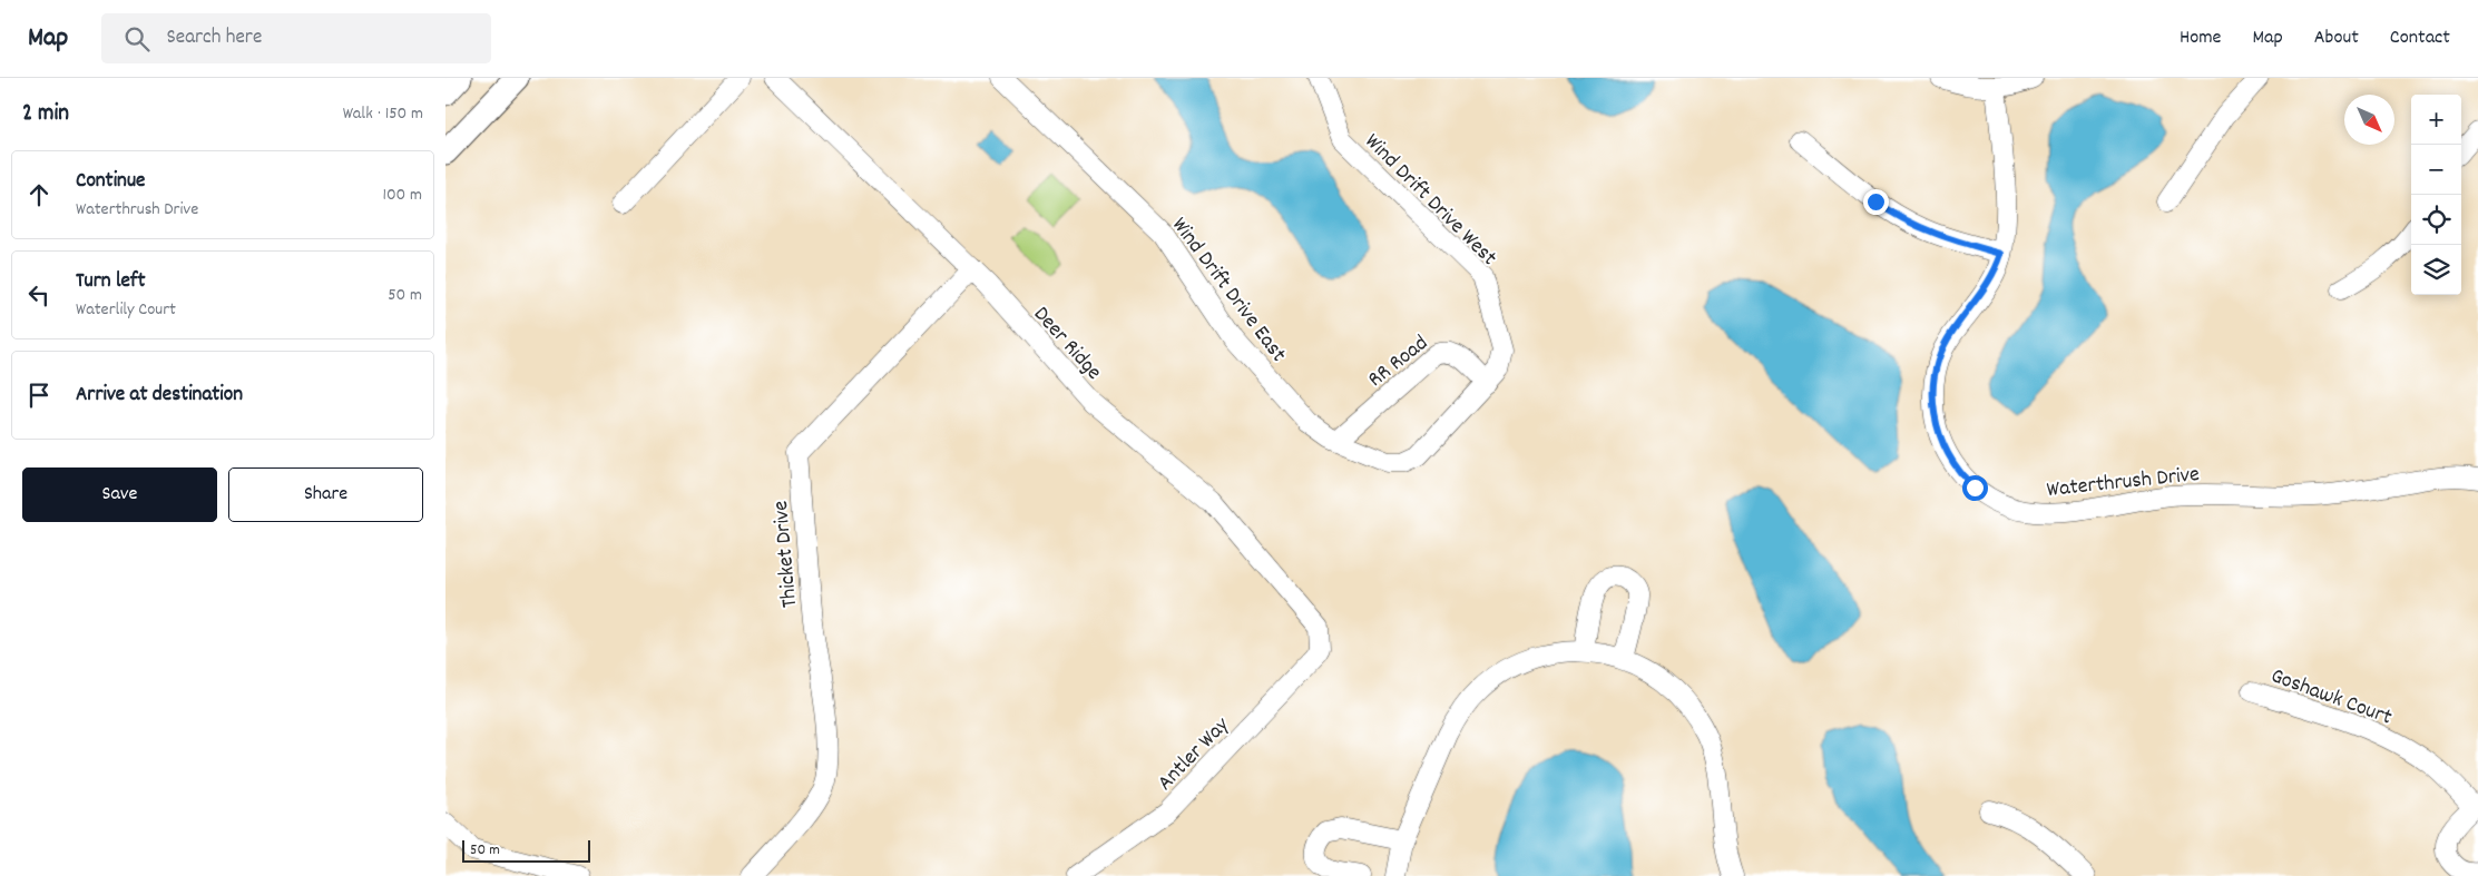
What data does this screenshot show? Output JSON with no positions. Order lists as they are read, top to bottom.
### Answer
{
  "streets": {
    "street": [
      "Wind Drift Drive West",
      "Wind Drift Drive East",
      "Deer Ridge",
      "RR Road",
      "Waterthrush Drive",
      "Thicket Drive",
      "Goshawk Court",
      "Antler Way"
    ]
  },
  "crossings": [
    ["Wind Drift Drive West", "Wind Drift Drive East"],
    ["Wind Drift Drive West", "RR Road"],
    ["Wind Drift Drive East", "RR Road"],
    ["Deer Ridge", "Thicket Drive"],
    ["Deer Ridge", "Antler Way"]
  ],
  "scale_bar": "50 m",
  "north": "bottom right",
  "page": {
    "header": "Map",
    "search": "Search here",
    "nav": [
      "Home",
      "Map",
      "About",
      "Contact"
    ],
    "heading": ["2 min", "Walk · 150 m"],
    "map_buttons": ["+", "−"],
    "list": [
      ["Continue", "Waterthrush Drive", "100 m"],
      ["Turn left", "Waterlily Court", "50 m"],
      "Arrive at destination"
    ],
    "buttons": ["Save", "Share"],
    "scale": "50 m"
  }
}
